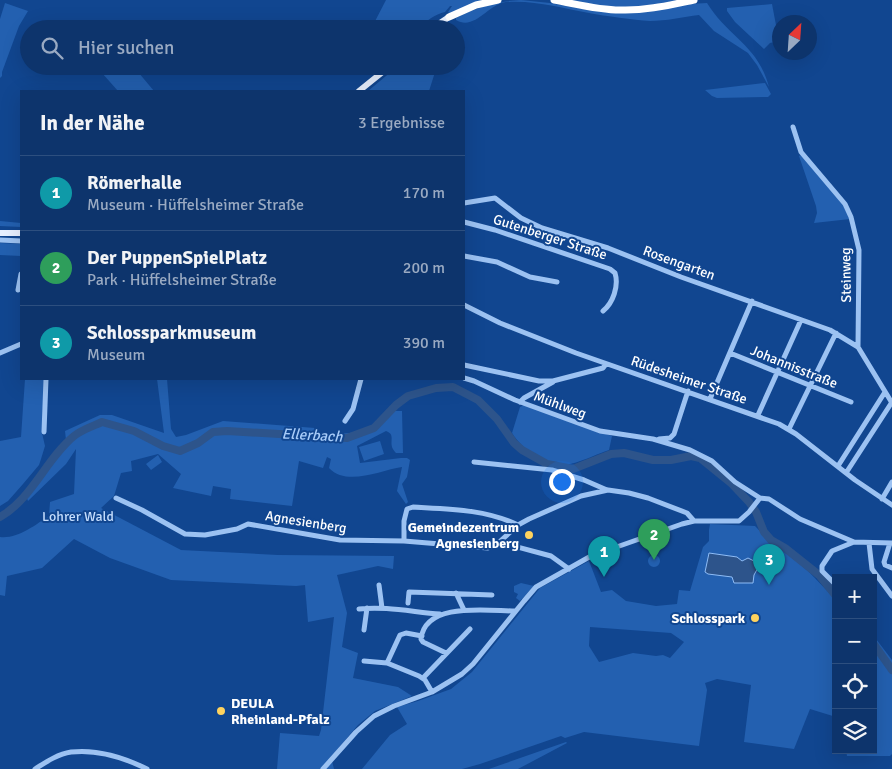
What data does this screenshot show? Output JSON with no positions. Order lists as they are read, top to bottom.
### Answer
{
  "streets": {
    "street": [
      "Gutenberger Straße",
      "Rosengarten",
      "Steinweg",
      "Johannisstraße",
      "Rüdesheimer Straße",
      "Mühlweg",
      "Agnesienberg"
    ]
  },
  "crossings": [
    ["Rosengarten", "Steinweg"],
    ["Rüdesheimer Straße", "Mühlweg"]
  ],
  "water": ["Ellerbach"],
  "parks": ["Lohrer Wald"],
  "places": ["Gemeindezentrum Agnesienberg", "Schlosspark", "DEULA Rheinland-Pfalz"],
  "north": "top right",
  "page": {
    "search": "Hier suchen",
    "heading": ["In der Nähe", "3 Ergebnisse"],
    "list": [
      {
        "mark": "1",
        "name": "Römerhalle",
        "note": "Museum · Hüffelsheimer Straße",
        "value": "170 m"
      },
      {
        "mark": "2",
        "name": "Der PuppenSpielPlatz",
        "note": "Park · Hüffelsheimer Straße",
        "value": "200 m"
      },
      {
        "mark": "3",
        "name": "Schlossparkmuseum",
        "note": "Museum",
        "value": "390 m"
      }
    ],
    "pins": ["2", "1", "3"],
    "map_buttons": ["+", "−"]
  }
}
